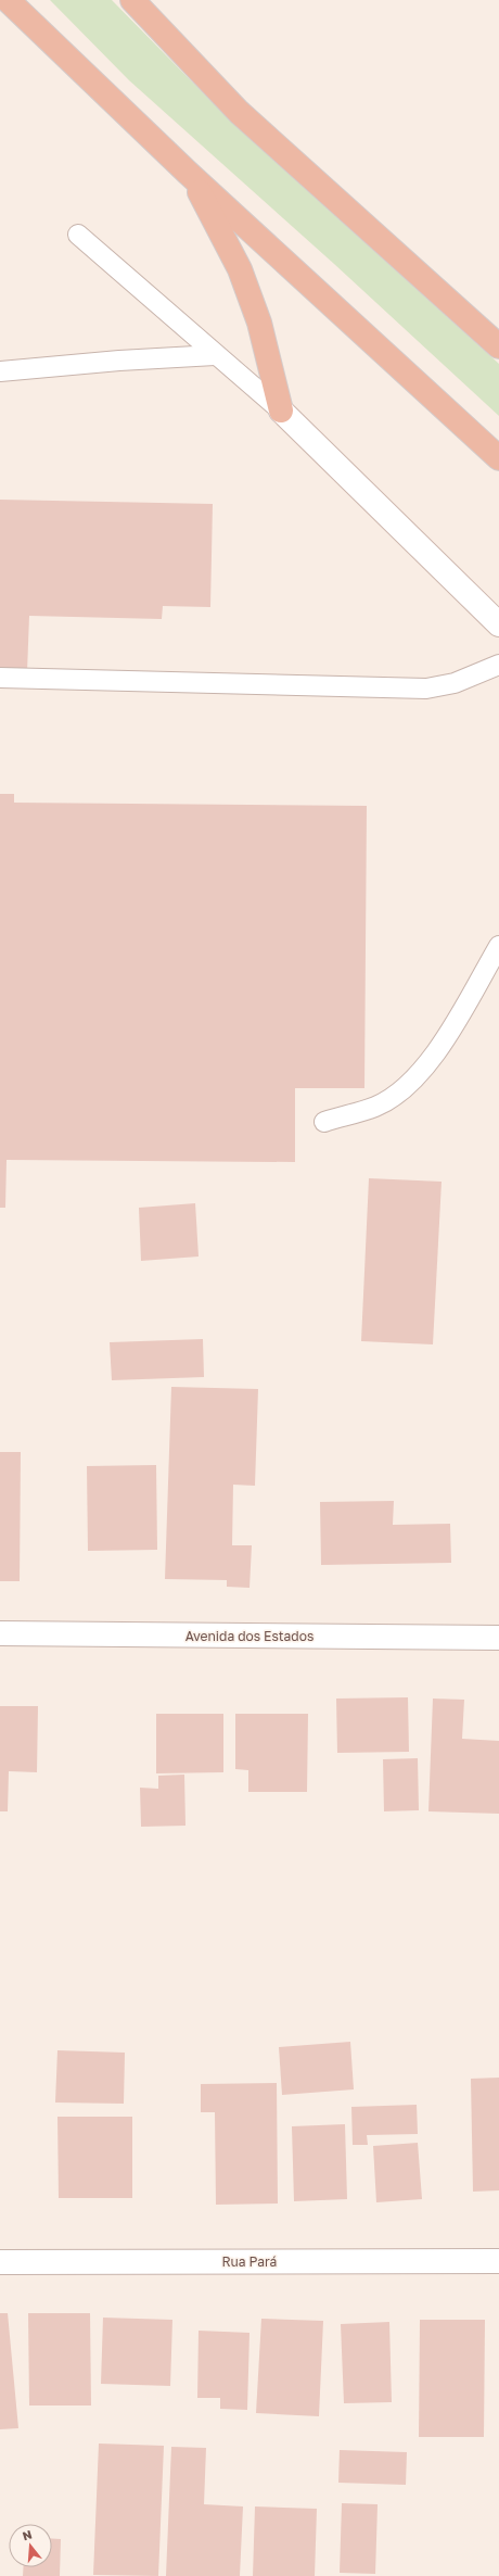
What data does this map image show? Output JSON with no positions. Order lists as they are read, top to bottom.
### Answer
{
  "streets": {
    "street": ["Avenida dos Estados", "Rua Pará"]
  },
  "north": "top"
}
